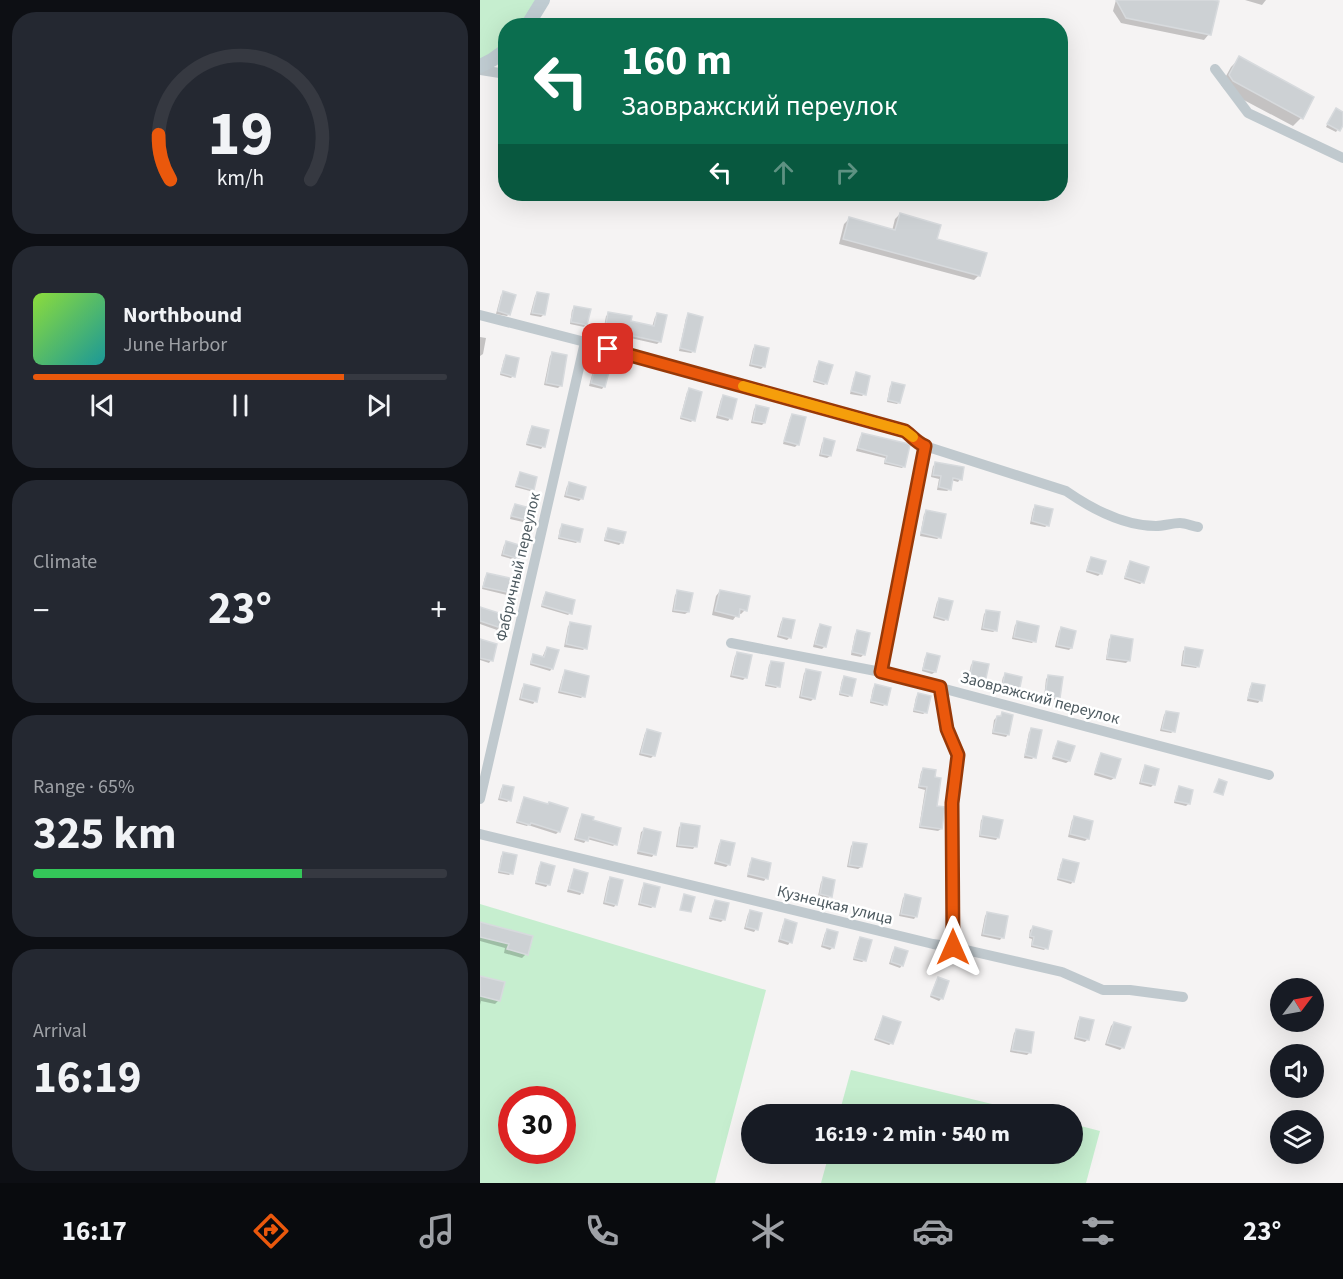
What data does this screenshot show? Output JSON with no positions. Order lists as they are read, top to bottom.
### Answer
{
  "streets": {
    "street": ["Фабричный переулок", "Заовражский переулок", "Кузнецкая улица"]
  },
  "north": "top right",
  "page": {
    "turn": ["160 m", "Заовражский переулок"],
    "song": ["Northbound", "June Harbor"],
    "tile": [
      "Climate",
      ["Range · 65%", "325 km"],
      ["Arrival", "16:19"]
    ],
    "heat": ["−", "23°", "+"],
    "limit": "30",
    "trip": "16:19 · 2 min · 540 m",
    "tabs": ["16:17", "23°"],
    "gauge": ["19", "km/h"]
  }
}
